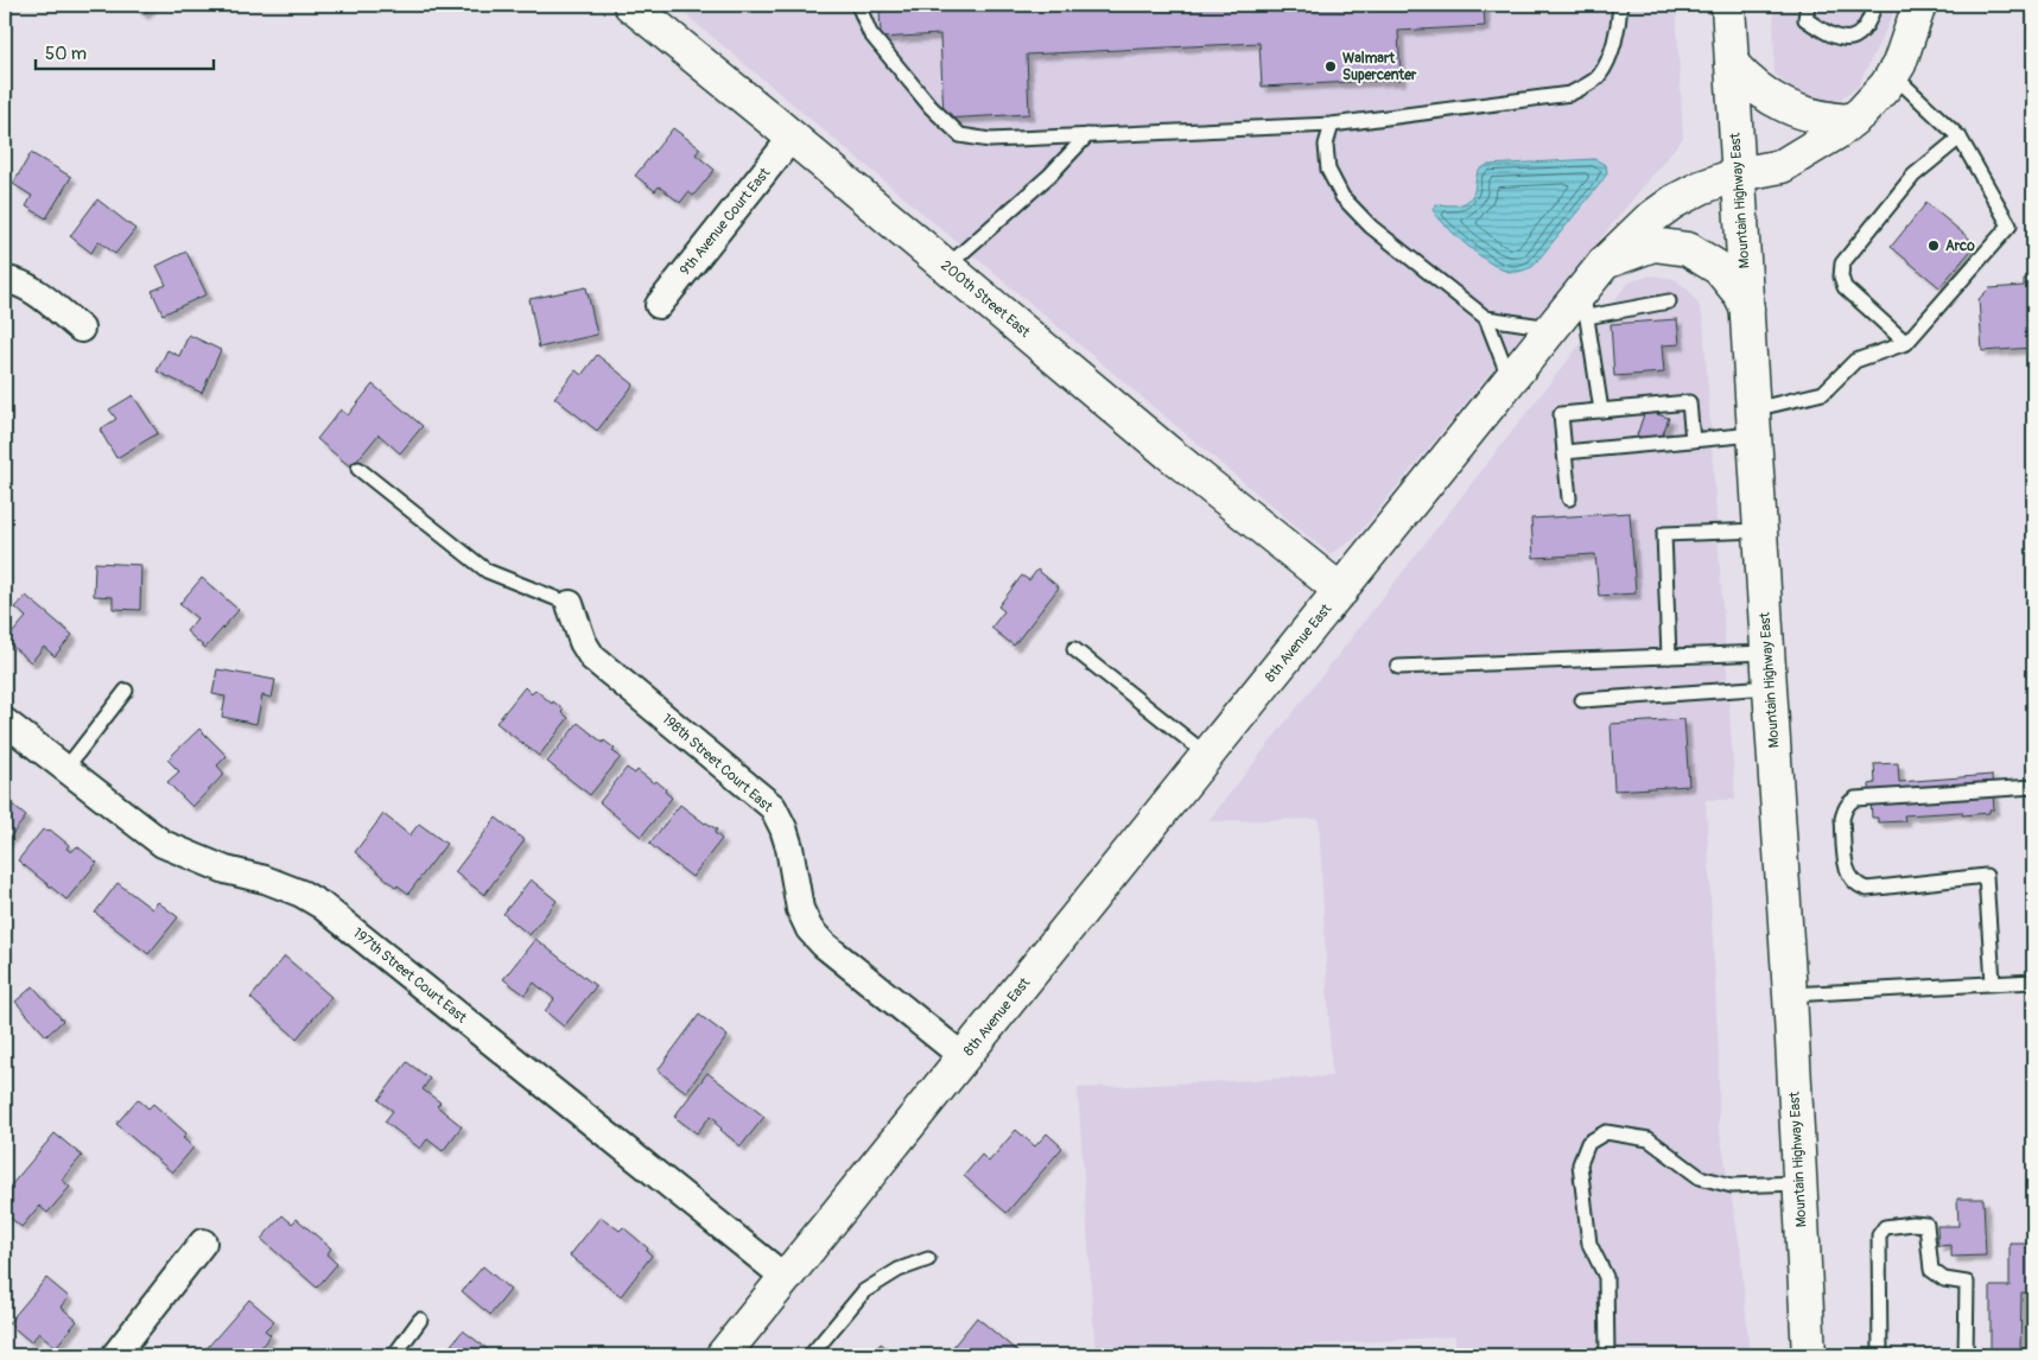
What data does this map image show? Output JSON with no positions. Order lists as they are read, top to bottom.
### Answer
{
  "streets": {
    "street": [
      "Mountain Highway East",
      "9th Avenue Court East",
      "200th Street East",
      "8th Avenue East",
      "198th Street Court East",
      "197th Street Court East"
    ]
  },
  "crossings": [
    ["Mountain Highway East", "8th Avenue East"],
    ["9th Avenue Court East", "200th Street East"],
    ["200th Street East", "8th Avenue East"],
    ["8th Avenue East", "198th Street Court East"],
    ["8th Avenue East", "197th Street Court East"]
  ],
  "places": ["Walmart Supercenter", "Arco"],
  "scale_bar": "50 m"
}
